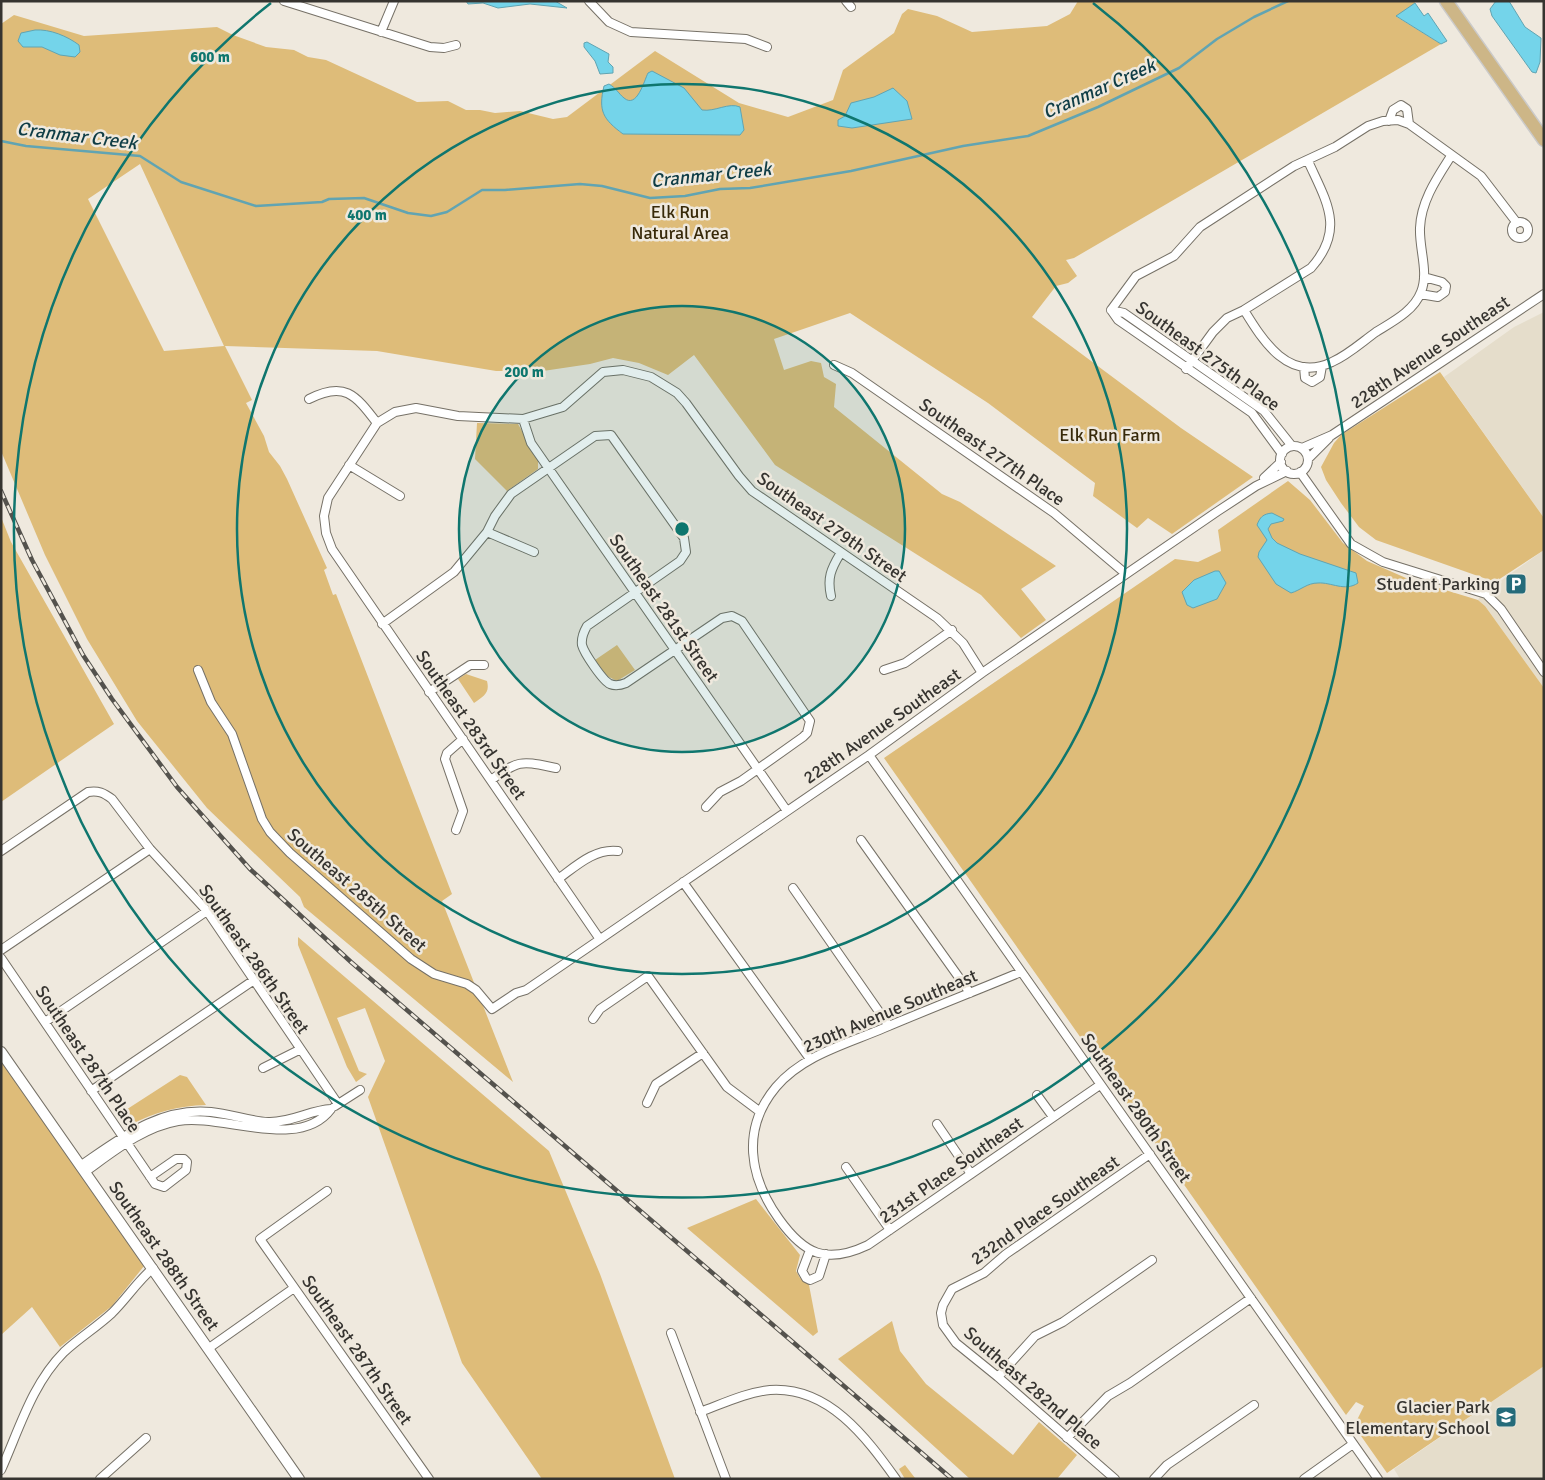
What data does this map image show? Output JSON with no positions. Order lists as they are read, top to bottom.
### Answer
{
  "streets": {
    "street": [
      "228th Avenue Southeast",
      "Southeast 275th Place",
      "Southeast 277th Place",
      "Southeast 279th Street",
      "Southeast 281st Street",
      "Southeast 283rd Street",
      "Southeast 285th Street",
      "Southeast 286th Street",
      "230th Avenue Southeast",
      "Southeast 287th Place",
      "Southeast 280th Street",
      "231st Place Southeast",
      "232nd Place Southeast",
      "Southeast 288th Street",
      "Southeast 287th Street",
      "Southeast 282nd Place"
    ]
  },
  "crossings": [
    ["228th Avenue Southeast", "Southeast 275th Place"],
    ["228th Avenue Southeast", "Southeast 277th Place"],
    ["228th Avenue Southeast", "Southeast 279th Street"],
    ["228th Avenue Southeast", "Southeast 281st Street"],
    ["228th Avenue Southeast", "Southeast 283rd Street"],
    ["228th Avenue Southeast", "Southeast 285th Street"],
    ["228th Avenue Southeast", "Southeast 280th Street"],
    ["Southeast 279th Street", "Southeast 281st Street"],
    ["230th Avenue Southeast", "Southeast 280th Street"],
    ["Southeast 280th Street", "231st Place Southeast"],
    ["Southeast 280th Street", "232nd Place Southeast"],
    ["232nd Place Southeast", "Southeast 282nd Place"]
  ],
  "water": ["Cranmar Creek"],
  "parks": ["Elk Run Natural Area", "Elk Run Farm"],
  "places": {
    "parking": ["Student Parking"],
    "school or university": ["Glacier Park Elementary School"]
  },
  "rings": ["600 m", "400 m", "200 m"]
}
